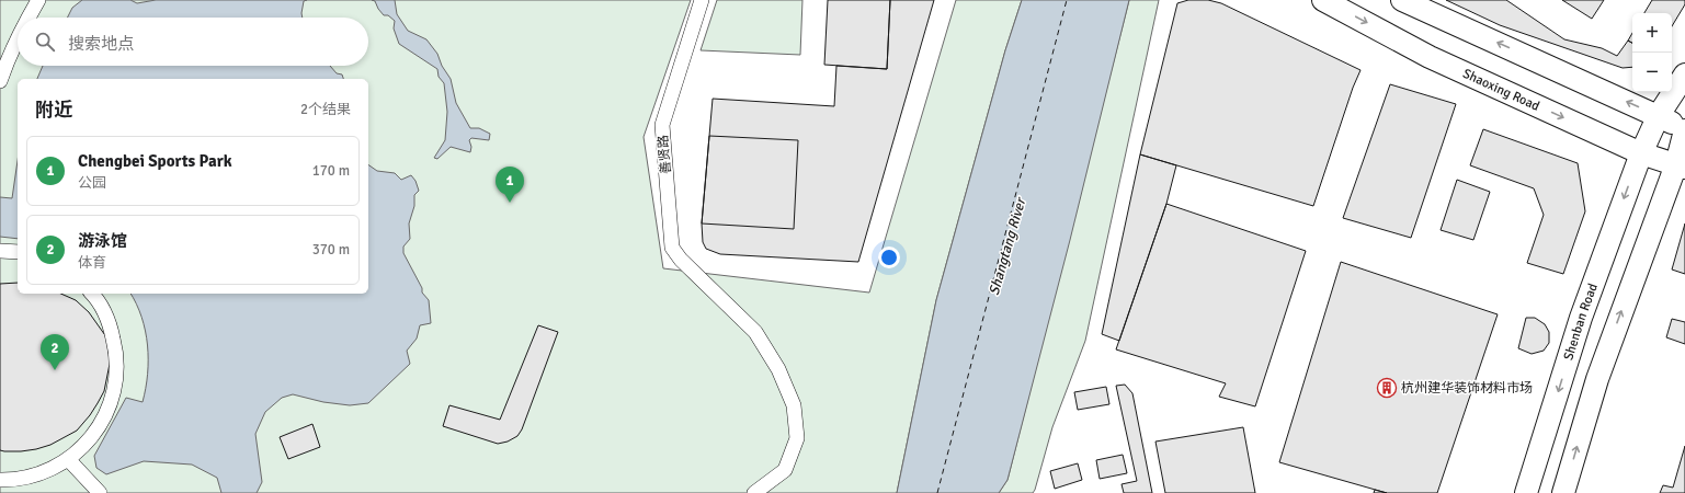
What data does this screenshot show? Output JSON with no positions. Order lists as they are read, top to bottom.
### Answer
{
  "streets": {
    "main road": ["Shaoxing Road", "Shenban Road"],
    "street": ["善贤路"]
  },
  "crossings": [
    ["Shaoxing Road", "Shenban Road"]
  ],
  "water": ["Shangtang River"],
  "places": {
    "building": ["杭州建华装饰材料市场"]
  },
  "page": {
    "map_buttons": ["+", "−"],
    "search": "搜索地点",
    "heading": ["附近", "2个结果"],
    "list": [
      {
        "mark": "1",
        "name": "Chengbei Sports Park",
        "note": "公园",
        "value": "170 m"
      },
      {
        "mark": "2",
        "name": "游泳馆",
        "note": "体育",
        "value": "370 m"
      }
    ],
    "pins": ["1", "2"]
  }
}
